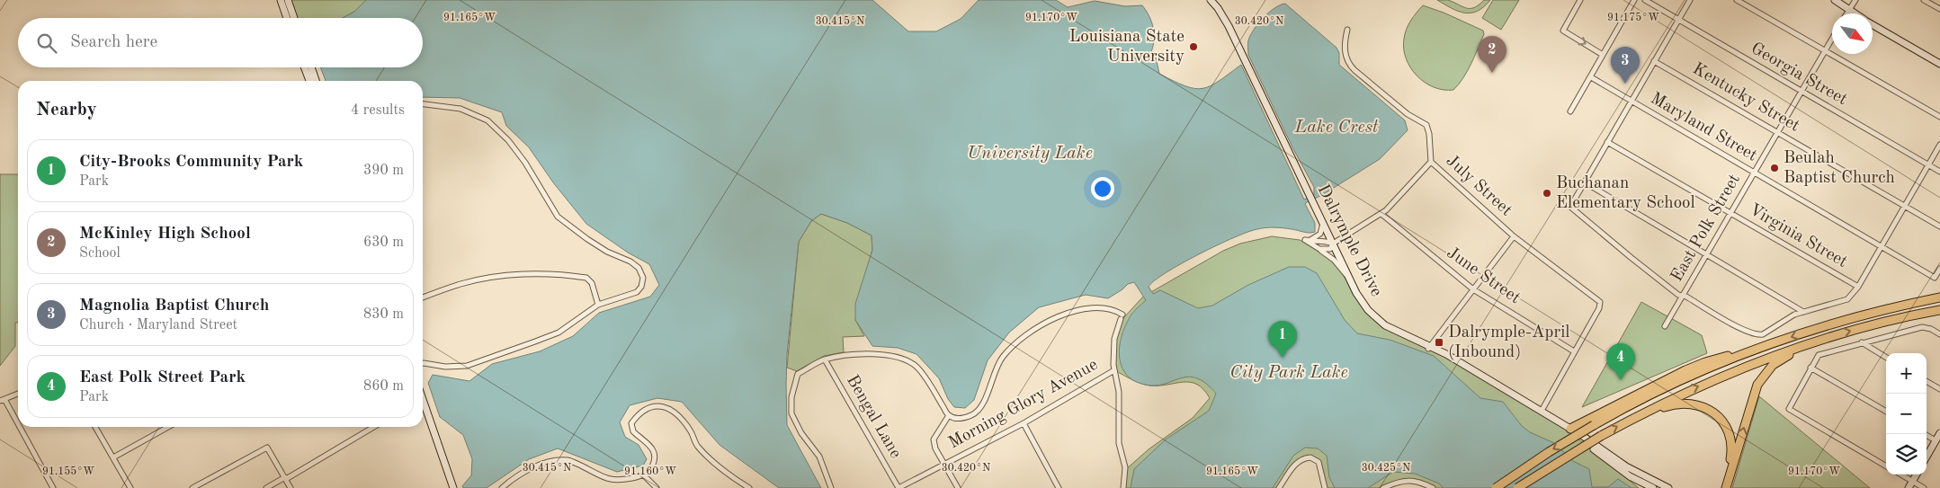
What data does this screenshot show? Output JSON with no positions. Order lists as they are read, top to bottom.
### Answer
{
  "streets": {
    "street": [
      "Georgia Street",
      "Kentucky Street",
      "Maryland Street",
      "July Street",
      "East Polk Street",
      "Virginia Street",
      "Dalrymple Drive",
      "June Street",
      "Morning Glory Avenue",
      "Bengal Lane"
    ]
  },
  "crossings": [
    ["Georgia Street", "East Polk Street"],
    ["Kentucky Street", "East Polk Street"],
    ["Maryland Street", "East Polk Street"],
    ["July Street", "June Street"],
    ["East Polk Street", "Virginia Street"],
    ["Morning Glory Avenue", "Bengal Lane"]
  ],
  "water": ["Lake Crest", "University Lake", "City Park Lake"],
  "places": {
    "other": ["Louisiana State University", "Beulah Baptist Church", "Buchanan Elementary School"],
    "transit": ["Dalrymple-April (Inbound)"]
  },
  "north": "bottom right",
  "page": {
    "search": "Search here",
    "pins": [
      "2",
      "3",
      "1",
      "4"
    ],
    "heading": ["Nearby", "4 results"],
    "list": [
      {
        "mark": "1",
        "name": "City-Brooks Community Park",
        "note": "Park",
        "value": "390 m"
      },
      {
        "mark": "2",
        "name": "McKinley High School",
        "note": "School",
        "value": "630 m"
      },
      {
        "mark": "3",
        "name": "Magnolia Baptist Church",
        "note": "Church · Maryland Street",
        "value": "830 m"
      },
      {
        "mark": "4",
        "name": "East Polk Street Park",
        "note": "Park",
        "value": "860 m"
      }
    ],
    "map_buttons": ["+", "−"]
  },
  "coordinates": [
    "91.165°W",
    "91.170°W",
    "91.175°W",
    "30.415°N",
    "30.420°N",
    "30.425°N",
    "91.155°W",
    "91.160°W"
  ]
}
